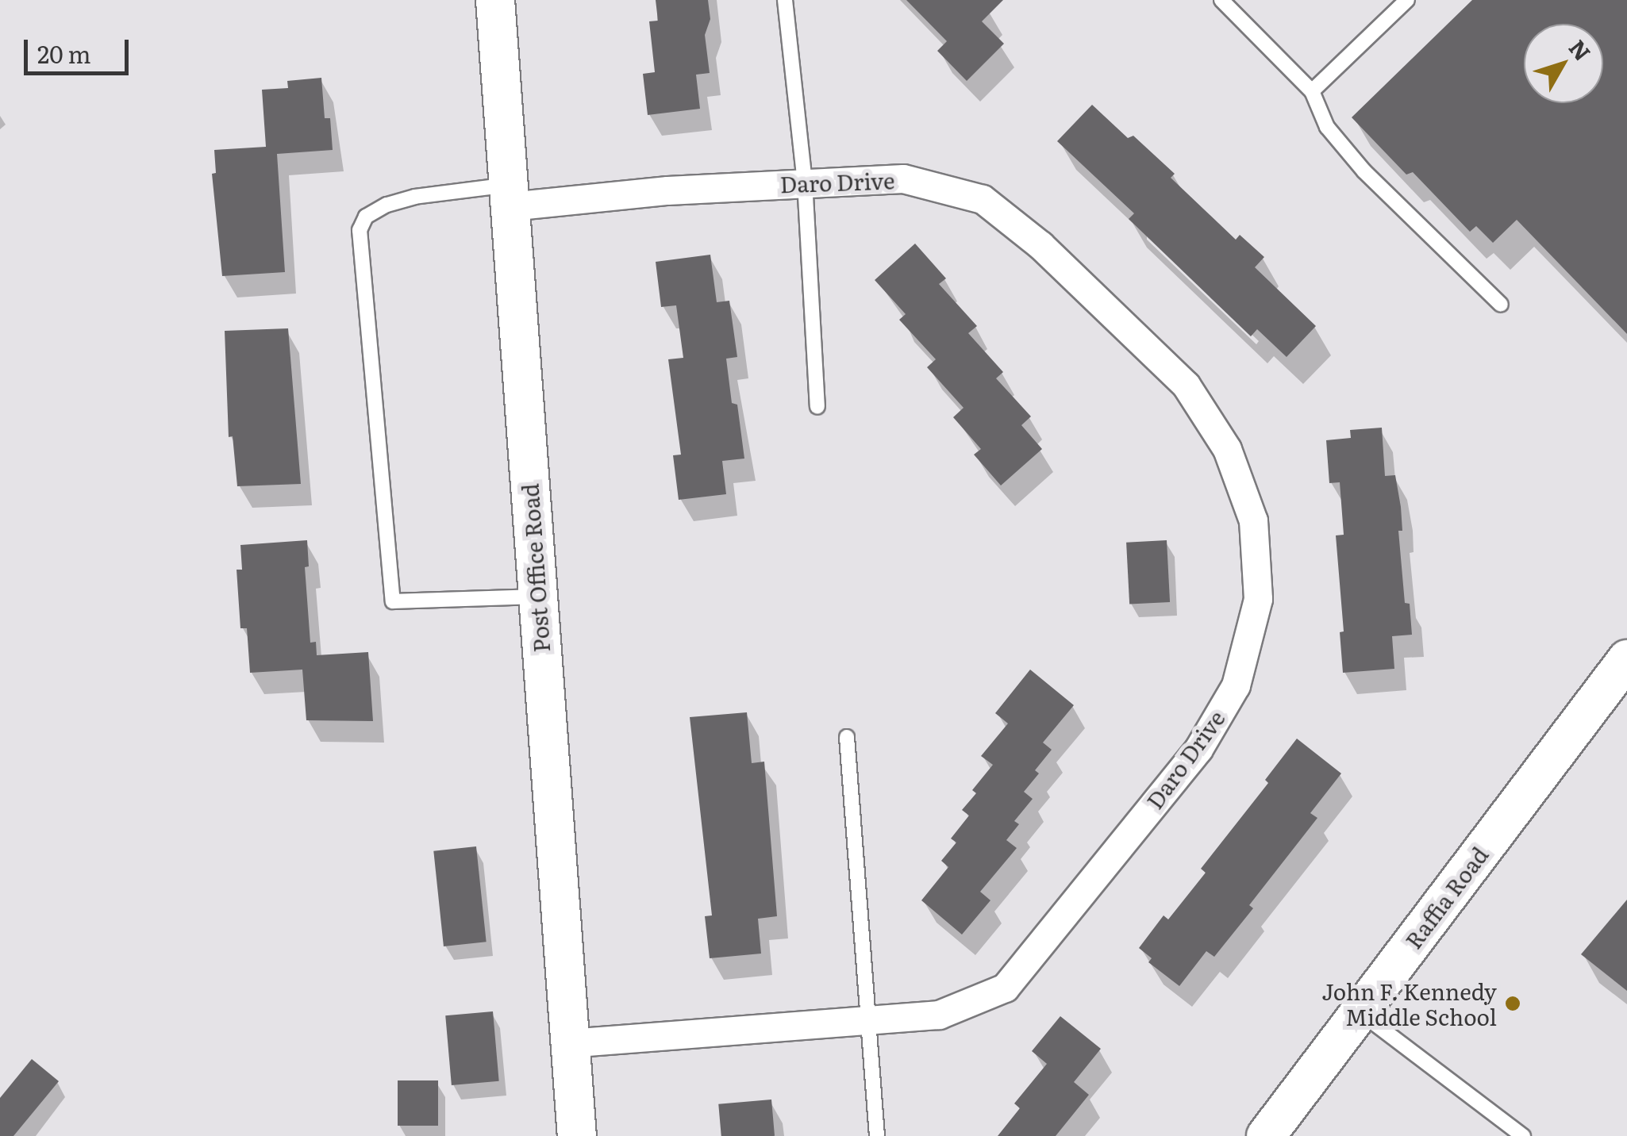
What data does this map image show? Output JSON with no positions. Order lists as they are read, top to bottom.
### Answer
{
  "streets": {
    "street": ["Daro Drive", "Post Office Road", "Raffia Road"]
  },
  "crossings": [
    ["Daro Drive", "Post Office Road"]
  ],
  "places": ["John F. Kennedy Middle School"],
  "scale_bar": "20 m",
  "north": "top right"
}
